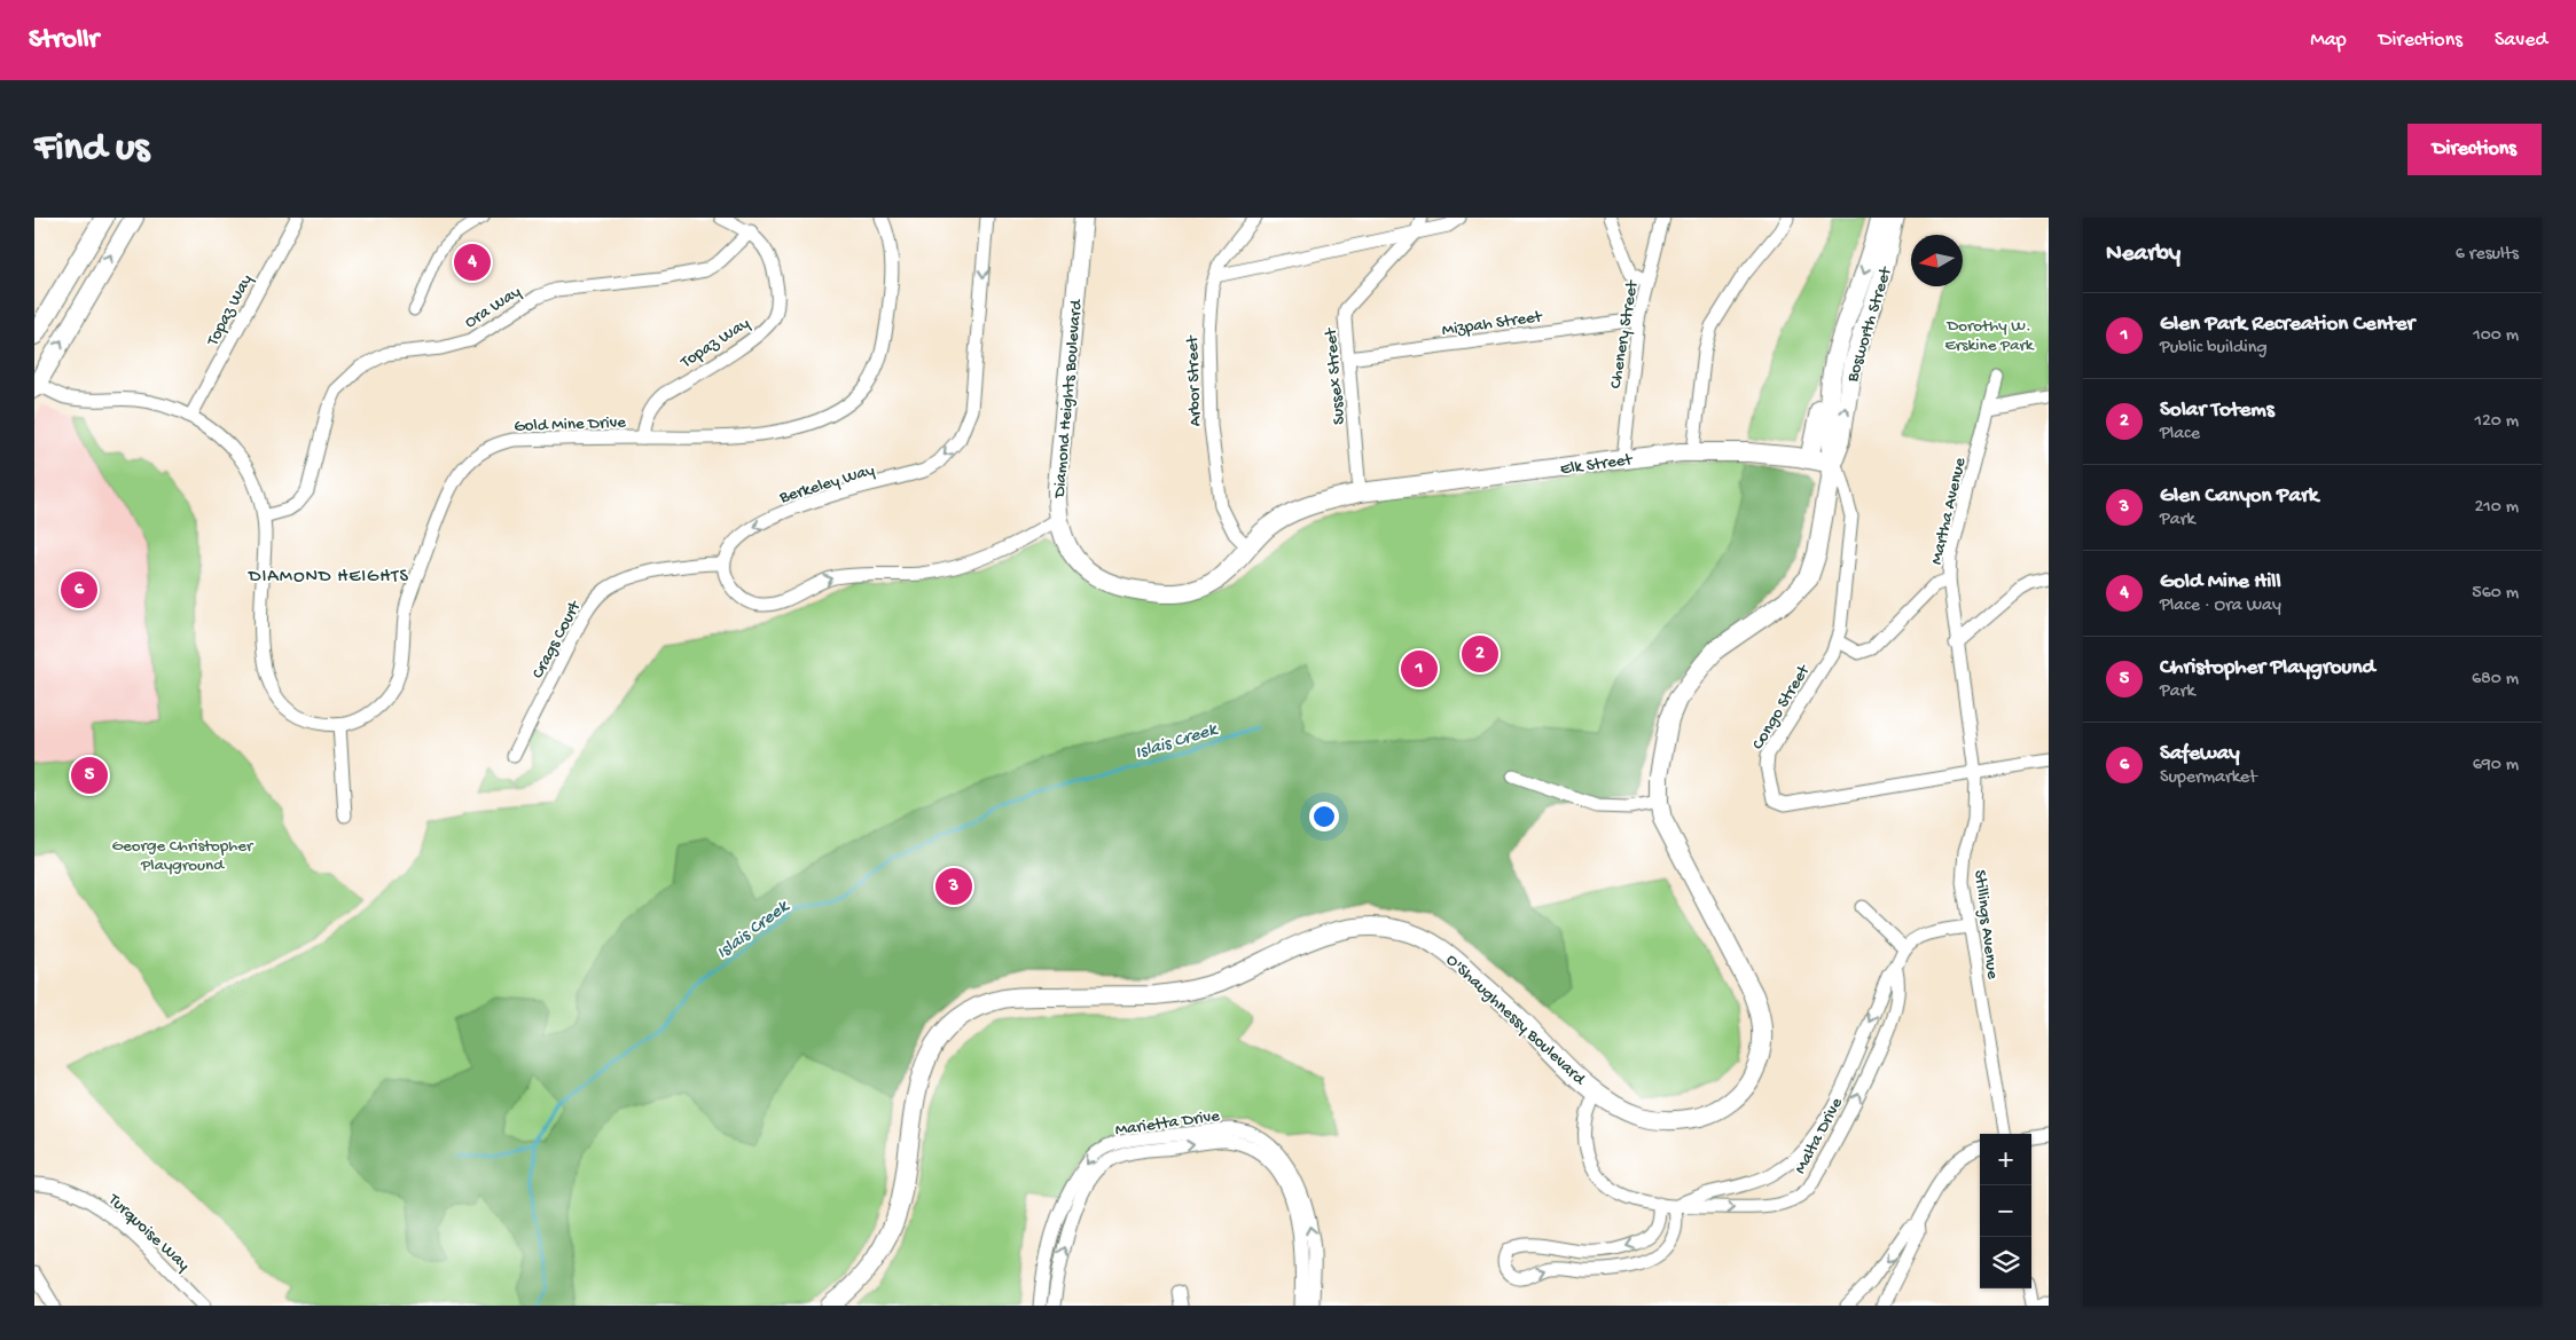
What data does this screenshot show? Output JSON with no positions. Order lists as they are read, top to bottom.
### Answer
{
  "streets": {
    "main road": [
      "Bosworth Street",
      "Diamond Heights Boulevard",
      "Elk Street",
      "O'Shaughnessy Boulevard"
    ],
    "street": [
      "Ora Way",
      "Topaz Way",
      "Mizpah Street",
      "Chenery Street",
      "Sussex Street",
      "Arbor Street",
      "Gold Mine Drive",
      "Berkeley Way",
      "Martha Avenue",
      "Crags Court",
      "Congo Street",
      "Stillings Avenue",
      "Marietta Drive",
      "Malta Drive",
      "Turquoise Way"
    ]
  },
  "crossings": [
    ["Ora Way", "Topaz Way"],
    ["Ora Way", "Gold Mine Drive"],
    ["Topaz Way", "Gold Mine Drive"],
    ["Mizpah Street", "Chenery Street"],
    ["Mizpah Street", "Sussex Street"],
    ["Bosworth Street", "Elk Street"],
    ["Bosworth Street", "Congo Street"],
    ["Bosworth Street", "O'Shaughnessy Boulevard"],
    ["Chenery Street", "Elk Street"],
    ["Sussex Street", "Diamond Heights Boulevard"],
    ["Sussex Street", "Elk Street"],
    ["Arbor Street", "Diamond Heights Boulevard"],
    ["Diamond Heights Boulevard", "Elk Street"],
    ["Elk Street", "Congo Street"],
    ["Berkeley Way", "Crags Court"],
    ["Martha Avenue", "Congo Street"],
    ["Martha Avenue", "Stillings Avenue"],
    ["Congo Street", "Stillings Avenue"],
    ["O'Shaughnessy Boulevard", "Malta Drive"]
  ],
  "one_way": ["Berkeley Way"],
  "districts": ["DIAMOND HEIGHTS"],
  "water": ["Islais Creek"],
  "parks": ["Dorothy W. Erskine Park", "George Christopher Playground"],
  "north": "left",
  "page": {
    "header": "Strollr",
    "nav": ["Map", "Directions", "Saved"],
    "buttons": "Directions",
    "title": "Find us",
    "heading": ["Nearby", "6 results"],
    "pins": [
      "4",
      "6",
      "2",
      "1",
      "5",
      "3"
    ],
    "list": [
      {
        "mark": "1",
        "name": "Glen Park Recreation Center",
        "note": "Public building",
        "value": "100 m"
      },
      {
        "mark": "2",
        "name": "Solar Totems",
        "note": "Place",
        "value": "120 m"
      },
      {
        "mark": "3",
        "name": "Glen Canyon Park",
        "note": "Park",
        "value": "210 m"
      },
      {
        "mark": "4",
        "name": "Gold Mine Hill",
        "note": "Place · Ora Way",
        "value": "560 m"
      },
      {
        "mark": "5",
        "name": "Christopher Playground",
        "note": "Park",
        "value": "680 m"
      },
      {
        "mark": "6",
        "name": "Safeway",
        "note": "Supermarket",
        "value": "690 m"
      }
    ],
    "map_buttons": ["+", "−"]
  }
}
